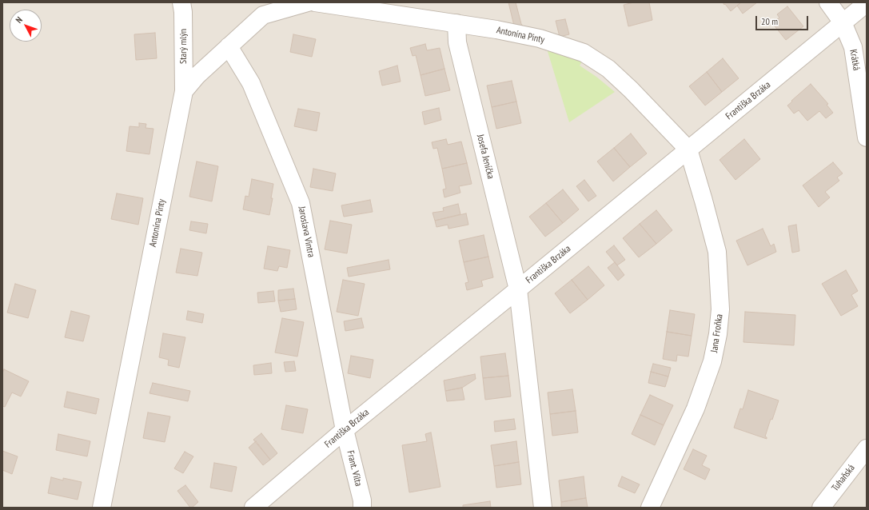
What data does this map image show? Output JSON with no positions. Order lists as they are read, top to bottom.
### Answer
{
  "streets": {
    "street": [
      "Antonína Pinty",
      "Starý mlýn",
      "Krátká",
      "Františka Brzáka",
      "Josefa Jeníčka",
      "Jaroslava Vintra",
      "Jana Froňka",
      "Frant. Vilta",
      "Tuhaňská"
    ]
  },
  "crossings": [
    ["Antonína Pinty", "Starý mlýn"],
    ["Antonína Pinty", "Františka Brzáka"],
    ["Antonína Pinty", "Josefa Jeníčka"],
    ["Antonína Pinty", "Jaroslava Vintra"],
    ["Antonína Pinty", "Jana Froňka"],
    ["Krátká", "Františka Brzáka"],
    ["Františka Brzáka", "Josefa Jeníčka"],
    ["Františka Brzáka", "Jaroslava Vintra"],
    ["Františka Brzáka", "Jana Froňka"],
    ["Františka Brzáka", "Frant. Vilta"],
    ["Jaroslava Vintra", "Frant. Vilta"]
  ],
  "scale_bar": "20 m",
  "north": "top left"
}
